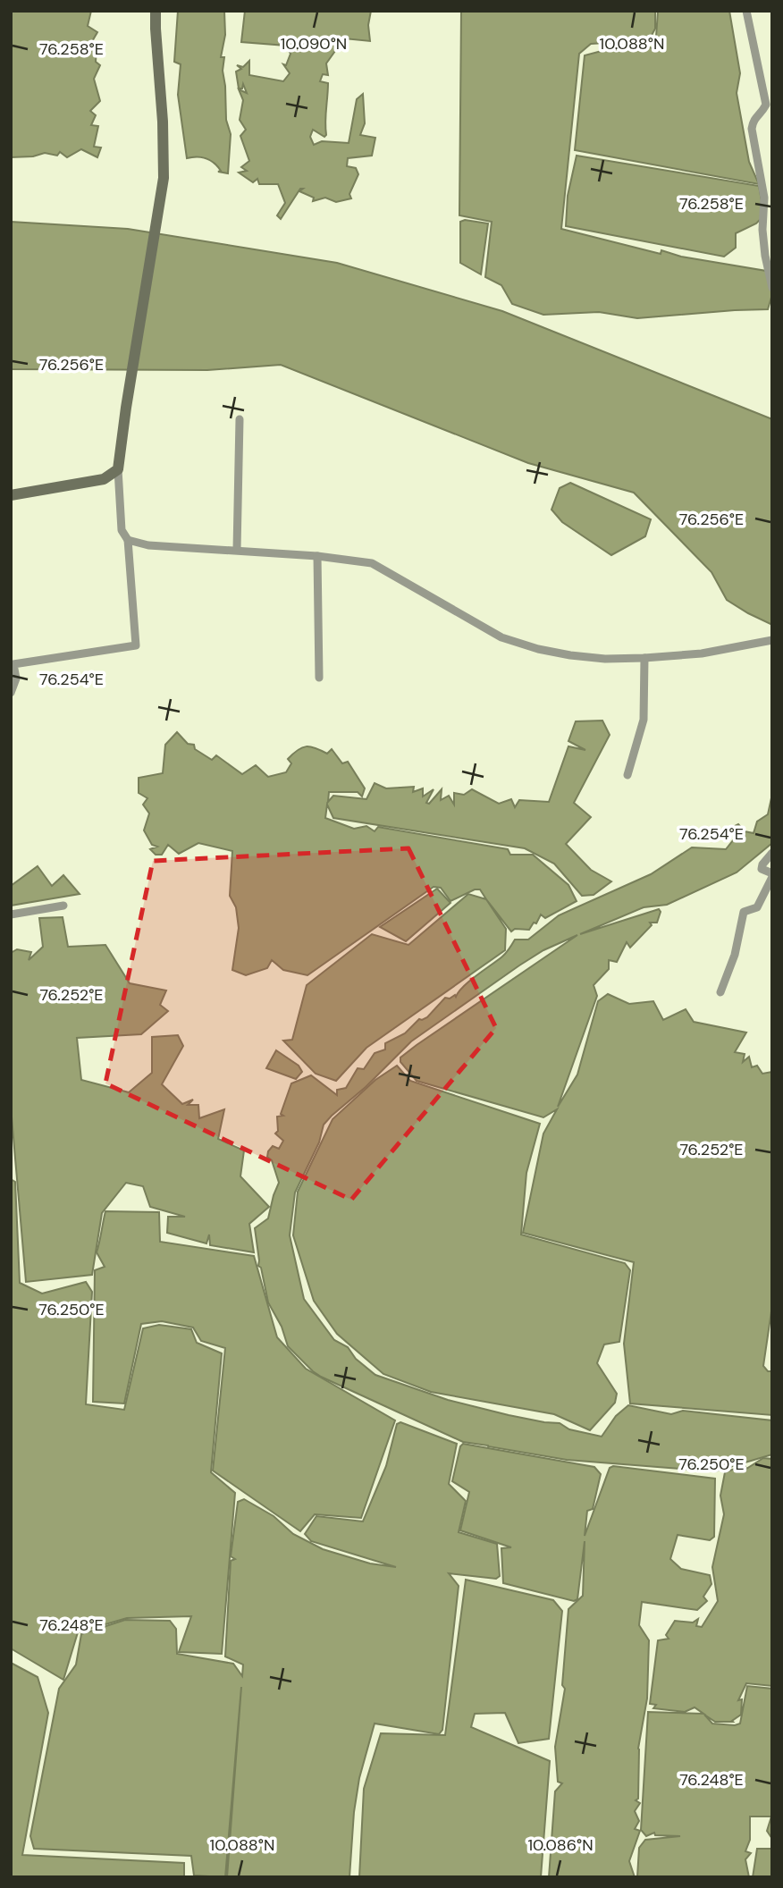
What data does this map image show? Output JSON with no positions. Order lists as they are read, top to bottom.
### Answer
{
  "coordinates": [
    "10.090°N",
    "10.088°N",
    "76.258°E",
    "76.256°E",
    "76.254°E",
    "76.252°E",
    "76.250°E",
    "76.248°E",
    "10.086°N"
  ]
}
